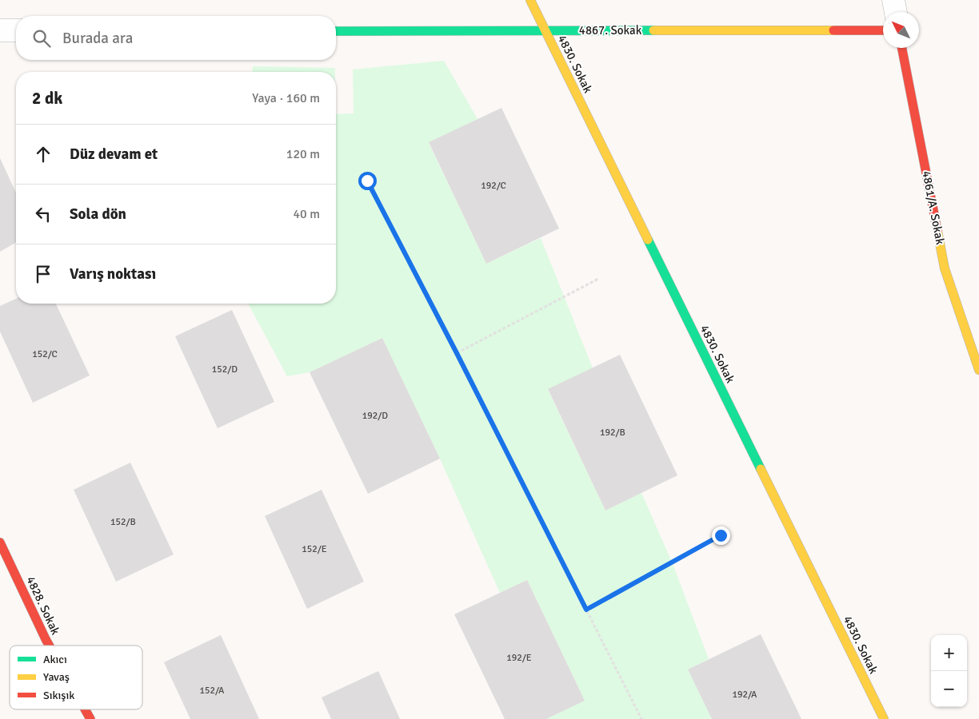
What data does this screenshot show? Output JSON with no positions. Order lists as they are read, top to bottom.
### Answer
{
  "streets": {
    "street": [
      "4867. Sokak",
      "4830. Sokak",
      "4861/A. Sokak",
      "4828. Sokak"
    ]
  },
  "crossings": [
    ["4867. Sokak", "4830. Sokak"]
  ],
  "house_numbers": [
    "192/C",
    "152/C",
    "152/D",
    "192/D",
    "192/B",
    "152/B",
    "152/E",
    "192/E",
    "152/A",
    "192/A"
  ],
  "legend": ["Akıcı", "Yavaş", "Sıkışık"],
  "north": "top left",
  "page": {
    "search": "Burada ara",
    "heading": ["2 dk", "Yaya · 160 m"],
    "list": [
      ["Düz devam et", "120 m"],
      ["Sola dön", "40 m"],
      "Varış noktası"
    ],
    "map_buttons": ["+", "−"]
  }
}
